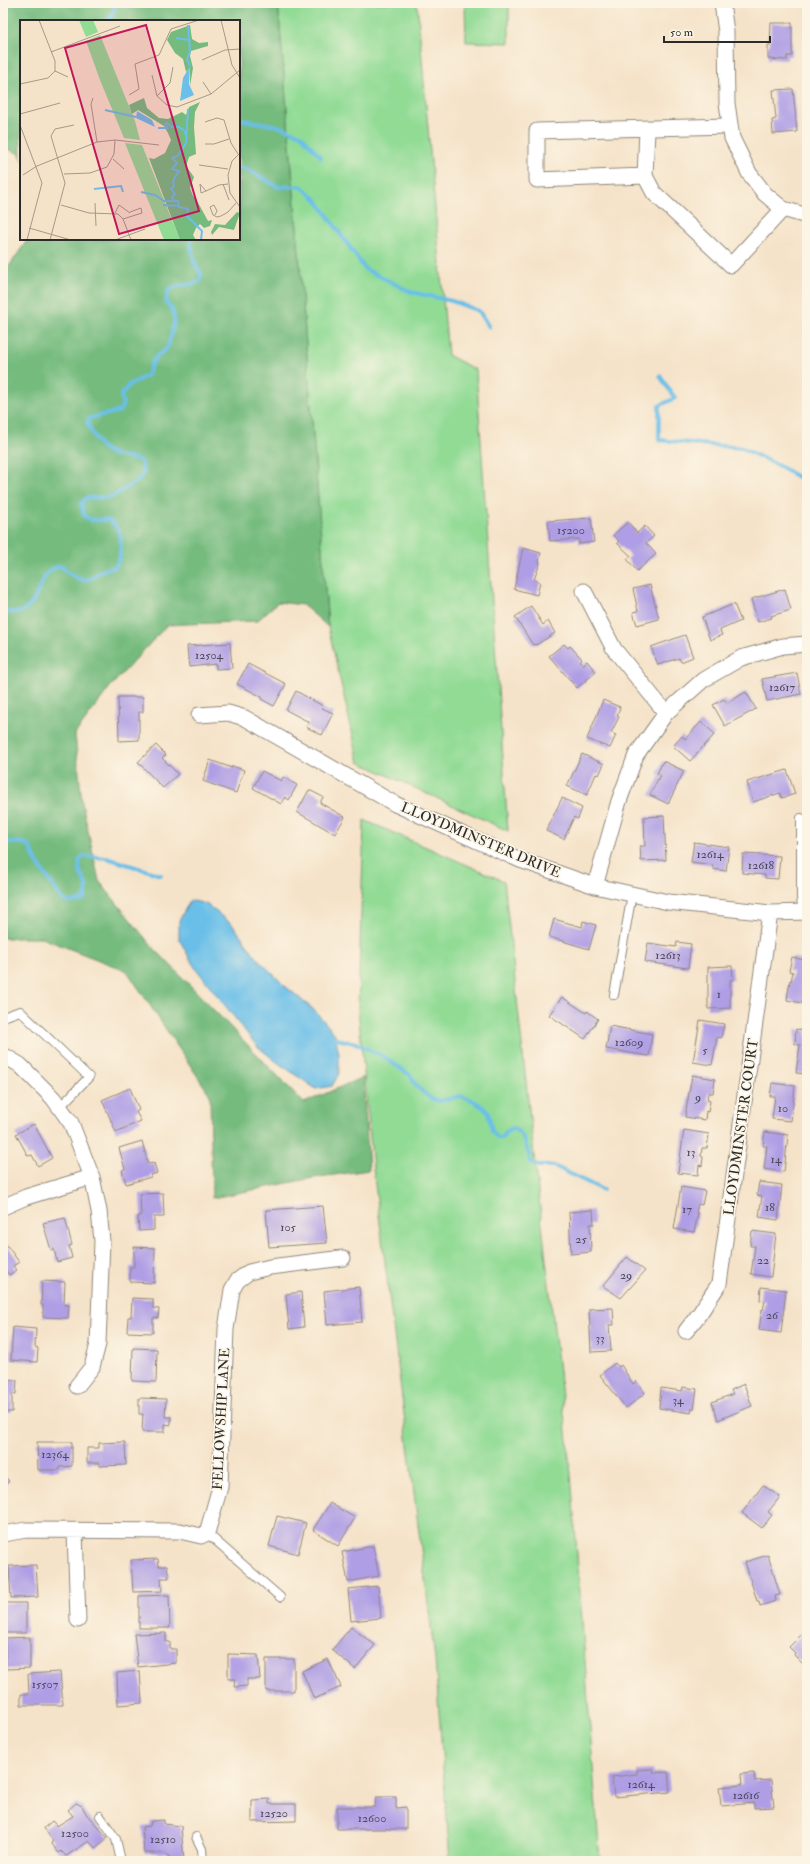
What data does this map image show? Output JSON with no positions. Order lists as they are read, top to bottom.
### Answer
{
  "streets": {
    "street": ["LLOYDMINSTER DRIVE", "LLOYDMINSTER COURT", "FELLOWSHIP LANE"]
  },
  "crossings": [
    ["LLOYDMINSTER DRIVE", "LLOYDMINSTER COURT"]
  ],
  "house_numbers": [
    "15200",
    "12504",
    "12617",
    "12614",
    "12618",
    "12613",
    "1",
    "12609",
    "5",
    "9",
    "10",
    "13",
    "14",
    "18",
    "17",
    "105",
    "25",
    "22",
    "29",
    "26",
    "33",
    "34",
    "12364",
    "15507",
    "12614",
    "12616",
    "12520",
    "12600",
    "12500",
    "12510"
  ],
  "scale_bar": "50 m"
}
